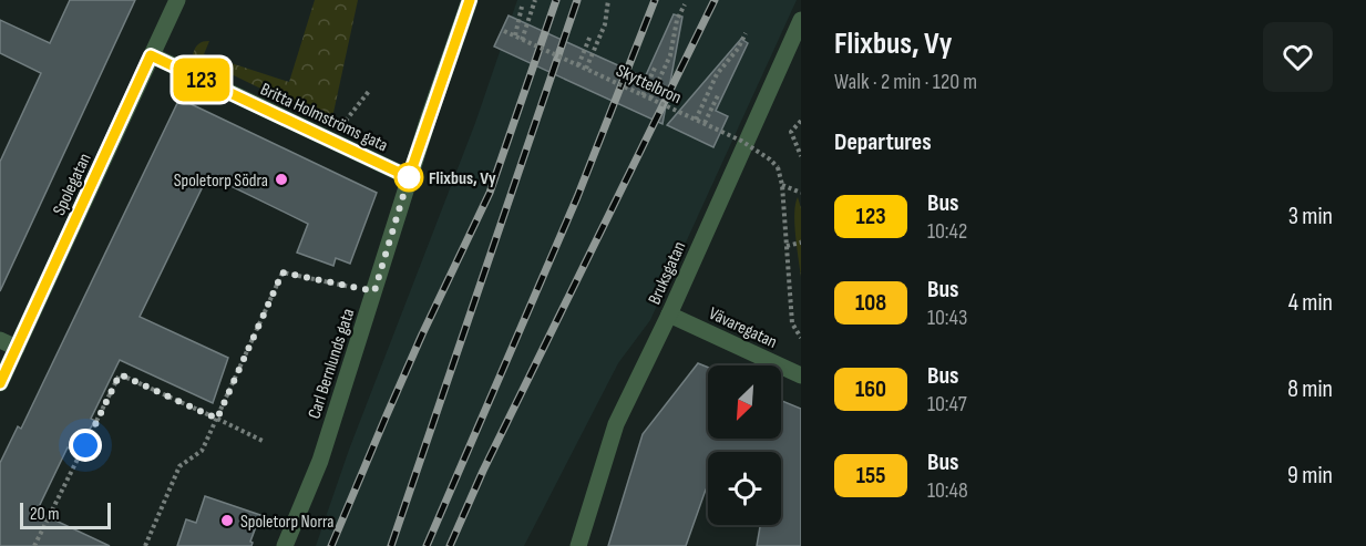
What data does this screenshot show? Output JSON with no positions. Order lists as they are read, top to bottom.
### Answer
{
  "streets": {
    "street": [
      "Britta Holmströms gata",
      "Spolegatan",
      "Bruksgatan",
      "Vävaregatan",
      "Carl Bernlunds gata"
    ],
    "path": ["Skyttelbron"]
  },
  "crossings": [
    ["Britta Holmströms gata", "Spolegatan"],
    ["Britta Holmströms gata", "Carl Bernlunds gata"],
    ["Bruksgatan", "Vävaregatan"]
  ],
  "places": ["Flixbus, Vy", "Spoletorp Södra", "Spoletorp Norra"],
  "lines": ["bus line 123"],
  "scale_bar": "20 m",
  "north": "bottom left",
  "page": {
    "on_map": "123",
    "heading": [
      ["Flixbus, Vy", "Walk · 2 min · 120 m"],
      "Departures"
    ],
    "list": [
      {
        "mark": "123",
        "name": "Bus",
        "note": "10:42",
        "value": "3 min"
      },
      {
        "mark": "108",
        "name": "Bus",
        "note": "10:43",
        "value": "4 min"
      },
      {
        "mark": "160",
        "name": "Bus",
        "note": "10:47",
        "value": "8 min"
      },
      {
        "mark": "155",
        "name": "Bus",
        "note": "10:48",
        "value": "9 min"
      }
    ],
    "scale": "20 m"
  }
}
